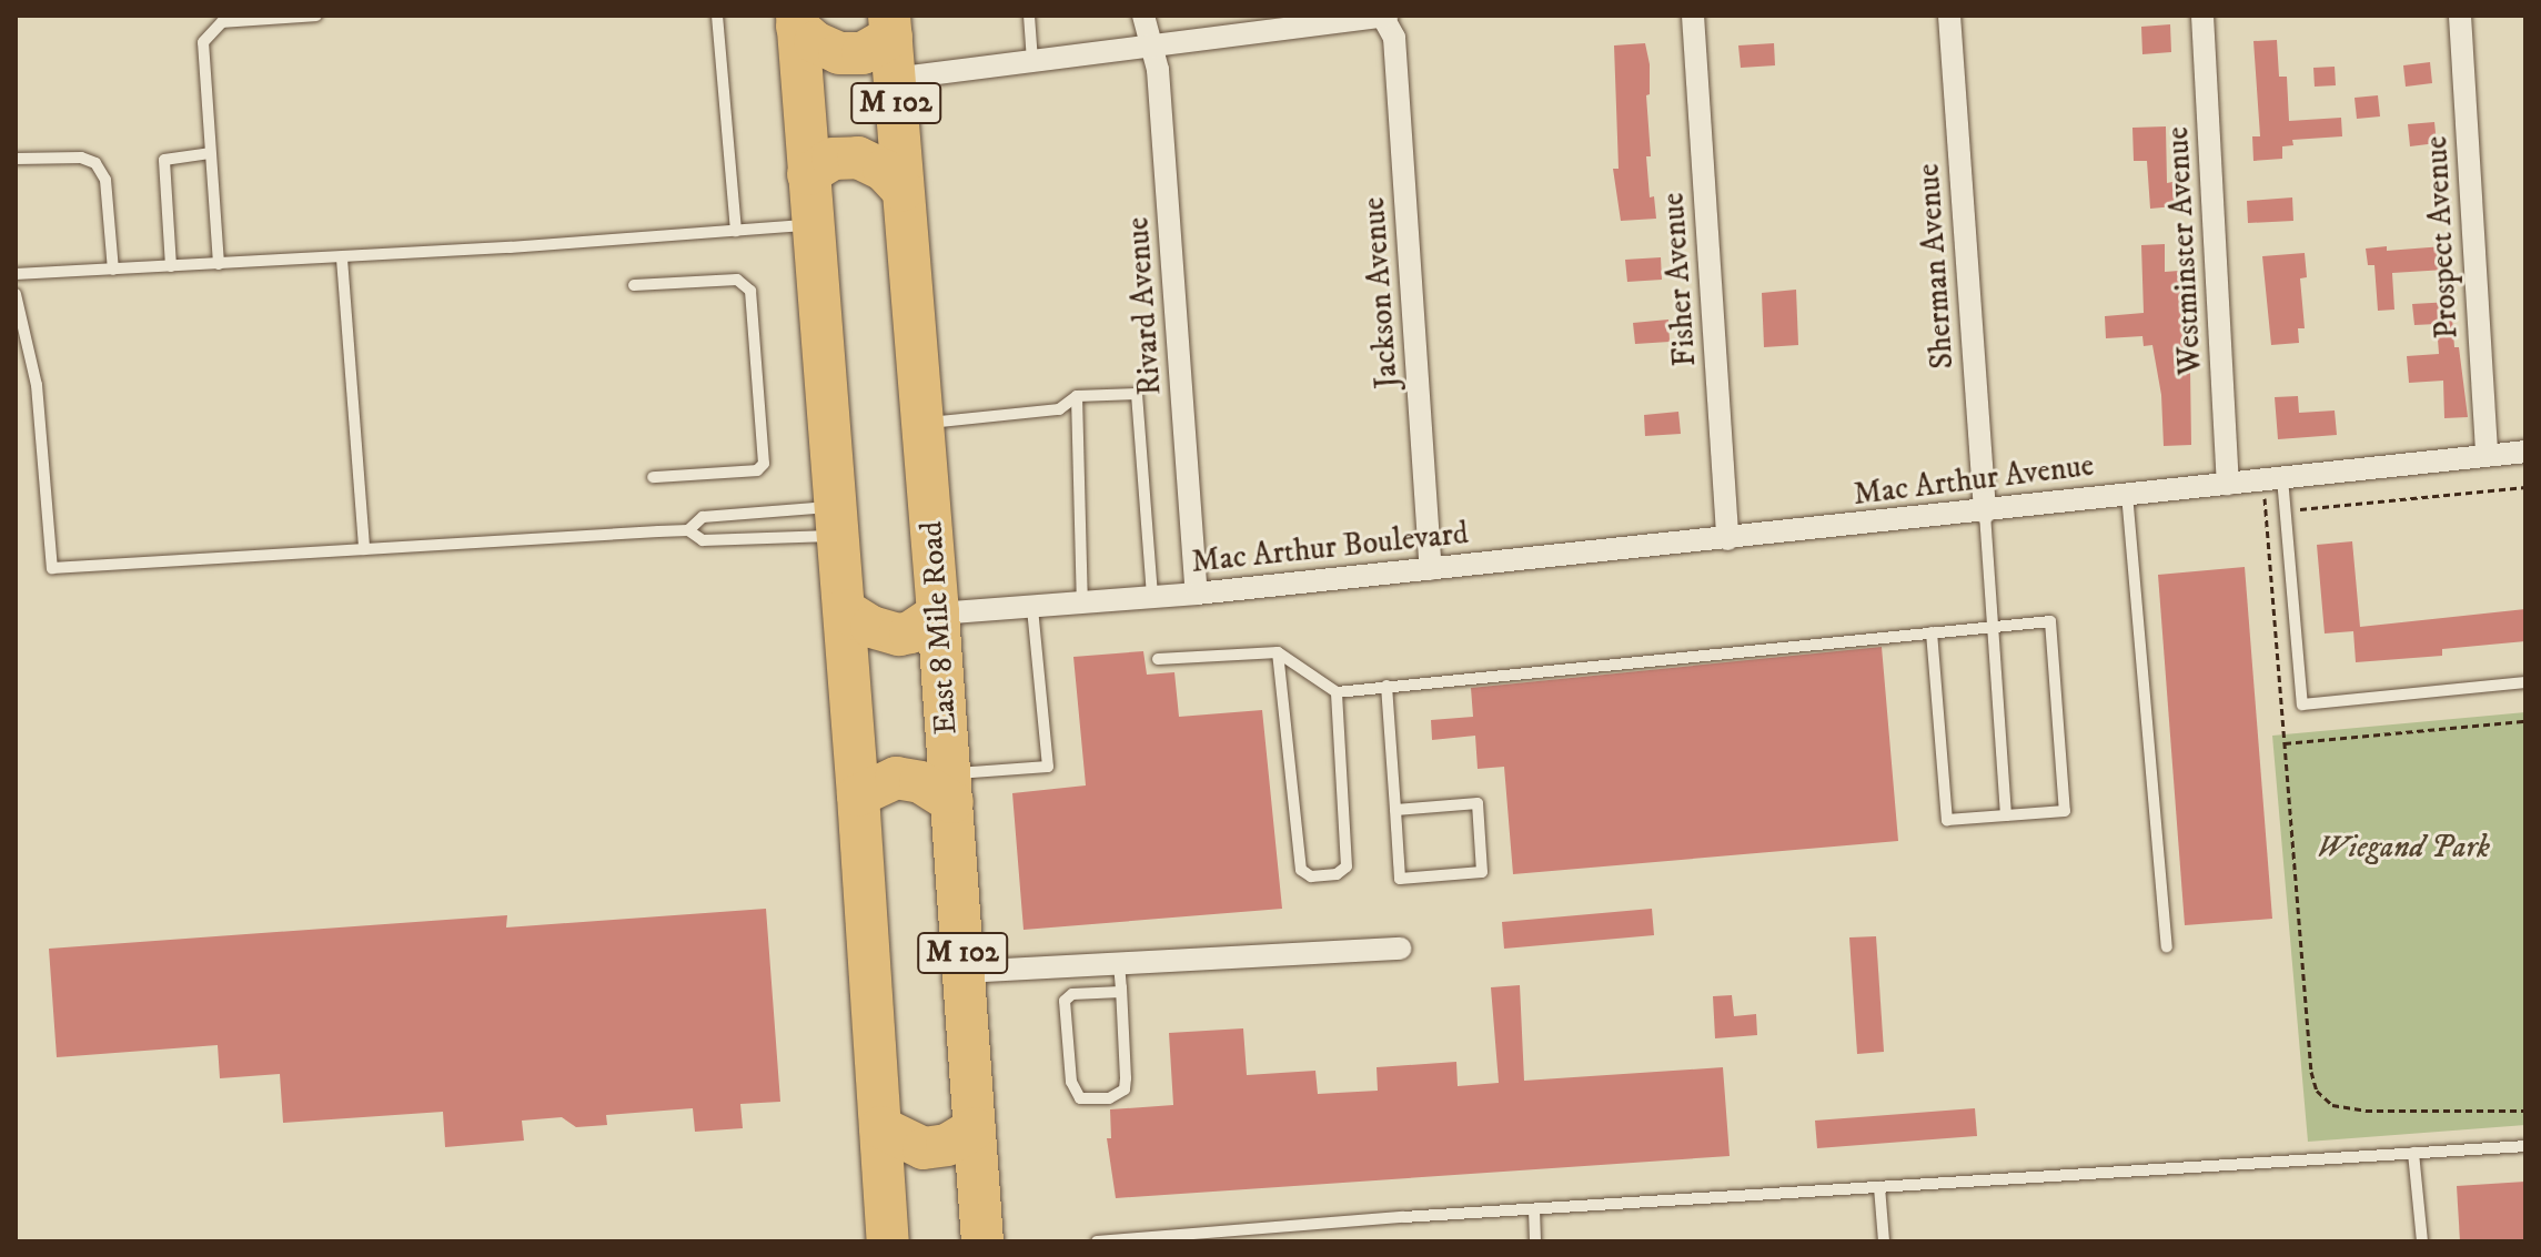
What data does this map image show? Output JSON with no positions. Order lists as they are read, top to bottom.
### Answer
{
  "streets": {
    "highway": ["M 102", "East 8 Mile Road"],
    "street": [
      "Prospect Avenue",
      "Westminster Avenue",
      "Sherman Avenue",
      "Fisher Avenue",
      "Jackson Avenue",
      "Rivard Avenue",
      "Mac Arthur Avenue",
      "Mac Arthur Boulevard"
    ]
  },
  "crossings": [
    ["Westminster Avenue", "Mac Arthur Avenue"],
    ["Sherman Avenue", "Mac Arthur Avenue"],
    ["Fisher Avenue", "Mac Arthur Avenue"],
    ["Fisher Avenue", "Mac Arthur Boulevard"],
    ["Jackson Avenue", "Mac Arthur Boulevard"],
    ["Rivard Avenue", "Mac Arthur Boulevard"],
    ["Mac Arthur Avenue", "Mac Arthur Boulevard"],
    ["Mac Arthur Boulevard", "East 8 Mile Road"]
  ],
  "parks": ["Wiegand Park"]
}
